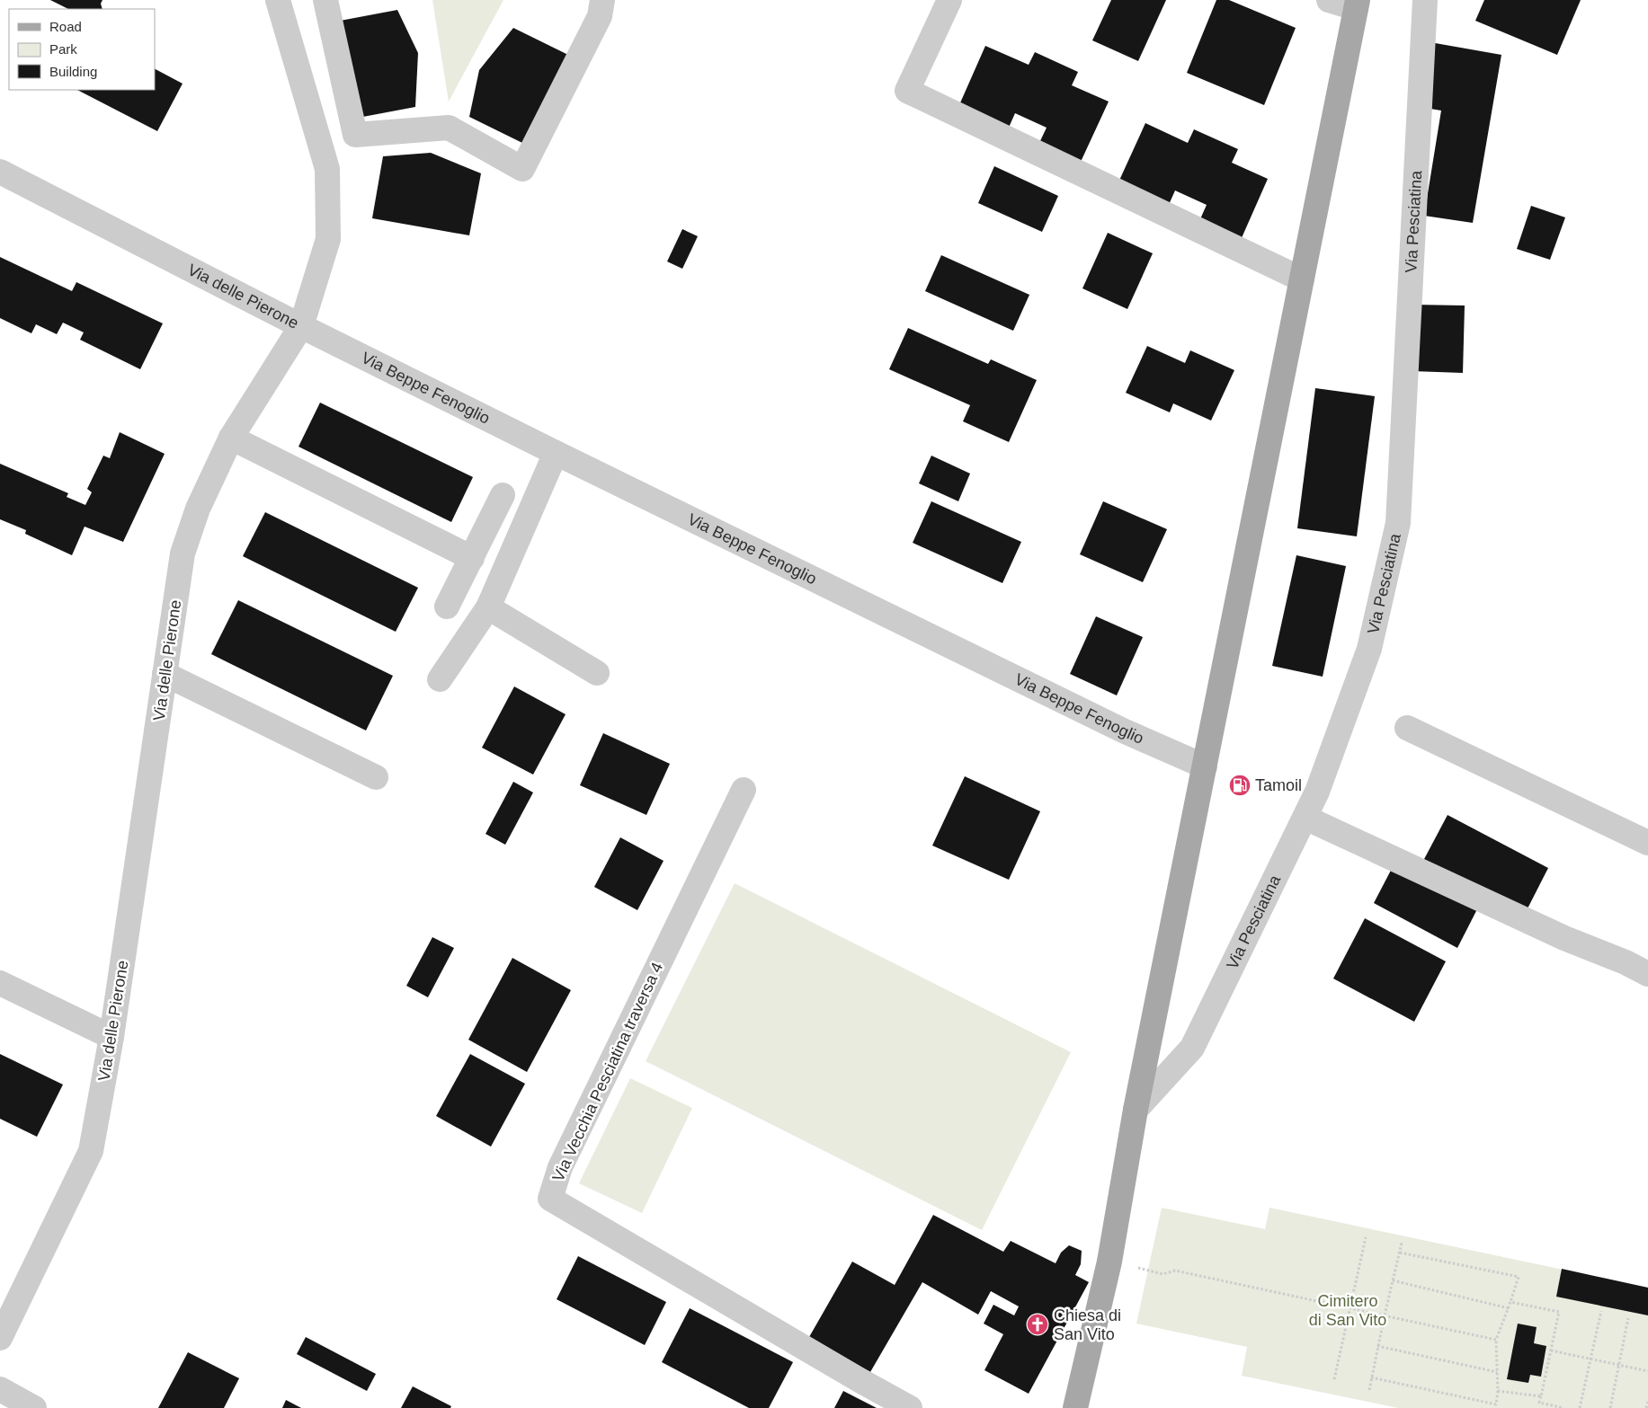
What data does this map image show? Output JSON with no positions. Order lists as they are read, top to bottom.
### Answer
{
  "streets": {
    "street": [
      "Via Pesciatina",
      "Via delle Pierone",
      "Via Beppe Fenoglio",
      "Via Vecchia Pesciatina traversa 4"
    ]
  },
  "crossings": [
    ["Via delle Pierone", "Via Beppe Fenoglio"]
  ],
  "parks": ["Cimitero di San Vito"],
  "places": {
    "fuel station": ["Tamoil"],
    "church": ["Chiesa di San Vito"]
  },
  "legend": ["Road", "Park", "Building"]
}
